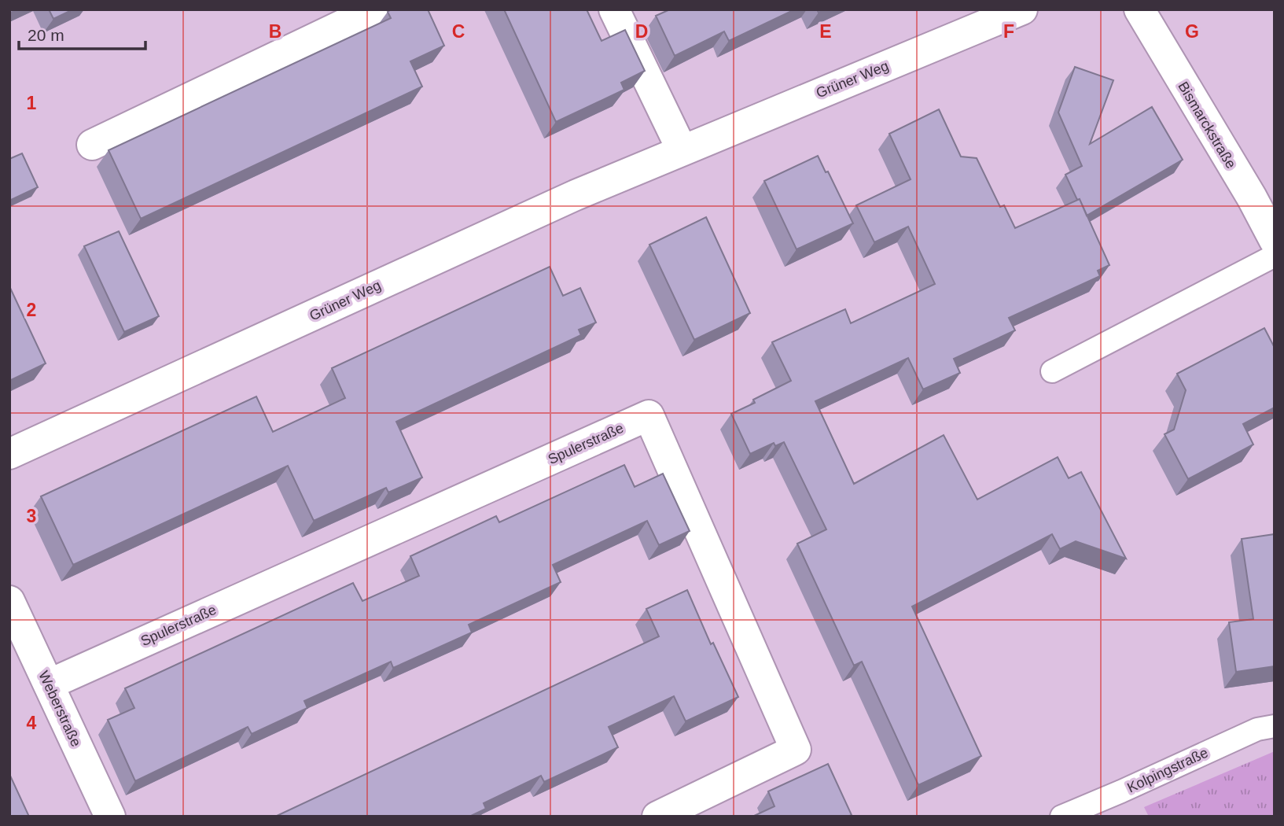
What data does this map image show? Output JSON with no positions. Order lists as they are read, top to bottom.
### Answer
{
  "streets": {
    "street": [
      "Grüner Weg",
      "Bismarckstraße",
      "Spulerstraße",
      "Weberstraße"
    ],
    "lane": ["Kolpingstraße"]
  },
  "crossings": [
    ["Spulerstraße", "Weberstraße"]
  ],
  "scale_bar": "20 m",
  "grid": {
    "columns": [
      "B",
      "C",
      "D",
      "E",
      "F",
      "G"
    ],
    "rows": [
      "1",
      "2",
      "3",
      "4"
    ]
  }
}
